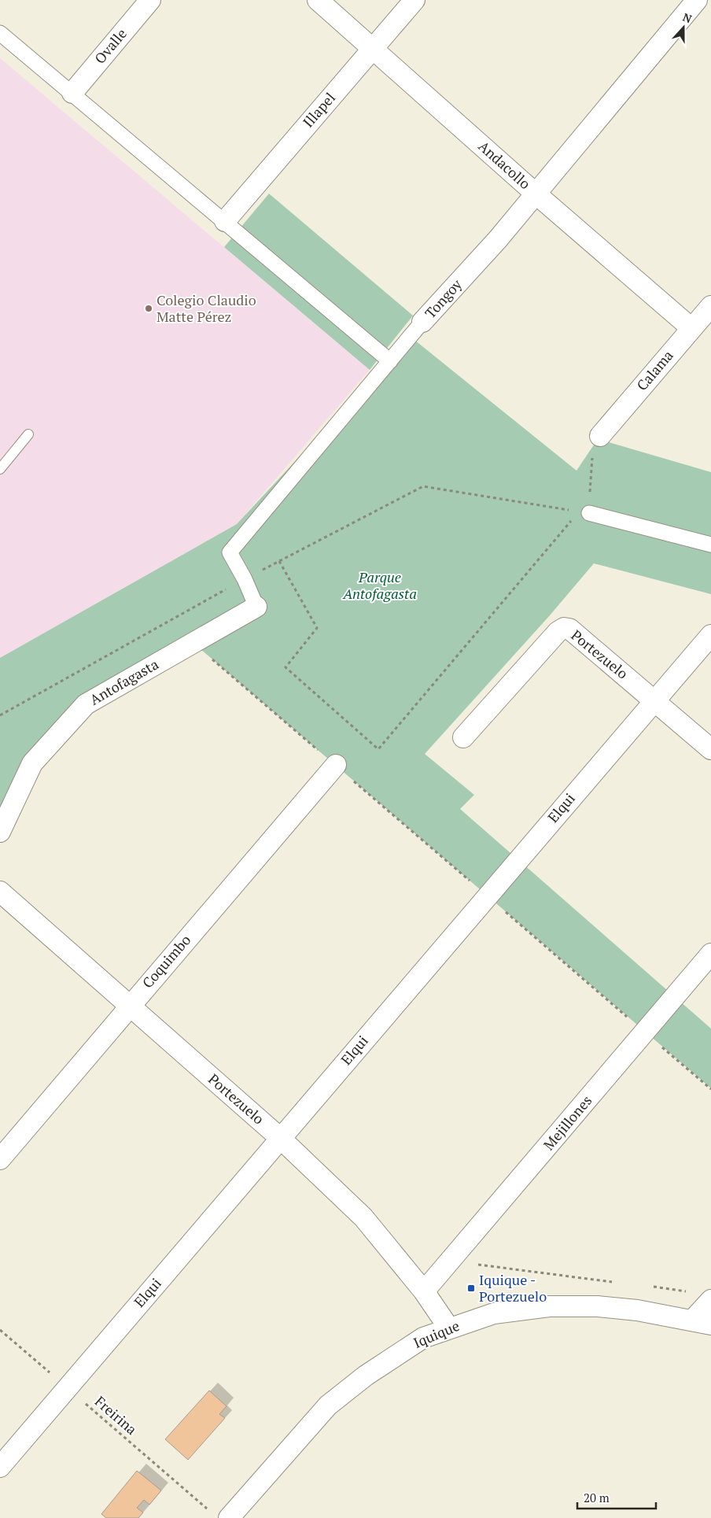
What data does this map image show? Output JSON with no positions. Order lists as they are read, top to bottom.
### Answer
{
  "streets": {
    "street": [
      "Ovalle",
      "Illapel",
      "Andacollo",
      "Tongoy",
      "Calama",
      "Portezuelo",
      "Antofagasta",
      "Elqui",
      "Coquimbo",
      "Mejillones",
      "Iquique"
    ],
    "path": ["Freirina"]
  },
  "crossings": [
    ["Illapel", "Andacollo"],
    ["Andacollo", "Tongoy"],
    ["Andacollo", "Calama"],
    ["Tongoy", "Antofagasta"],
    ["Portezuelo", "Elqui"],
    ["Portezuelo", "Coquimbo"],
    ["Portezuelo", "Mejillones"],
    ["Portezuelo", "Iquique"],
    ["Elqui", "Freirina"],
    ["Iquique", "Freirina"]
  ],
  "parks": ["Parque Antofagasta"],
  "places": {
    "other": ["Colegio Claudio Matte Pérez"],
    "transit": ["Iquique - Portezuelo"]
  },
  "scale_bar": "20 m",
  "north": "top"
}
